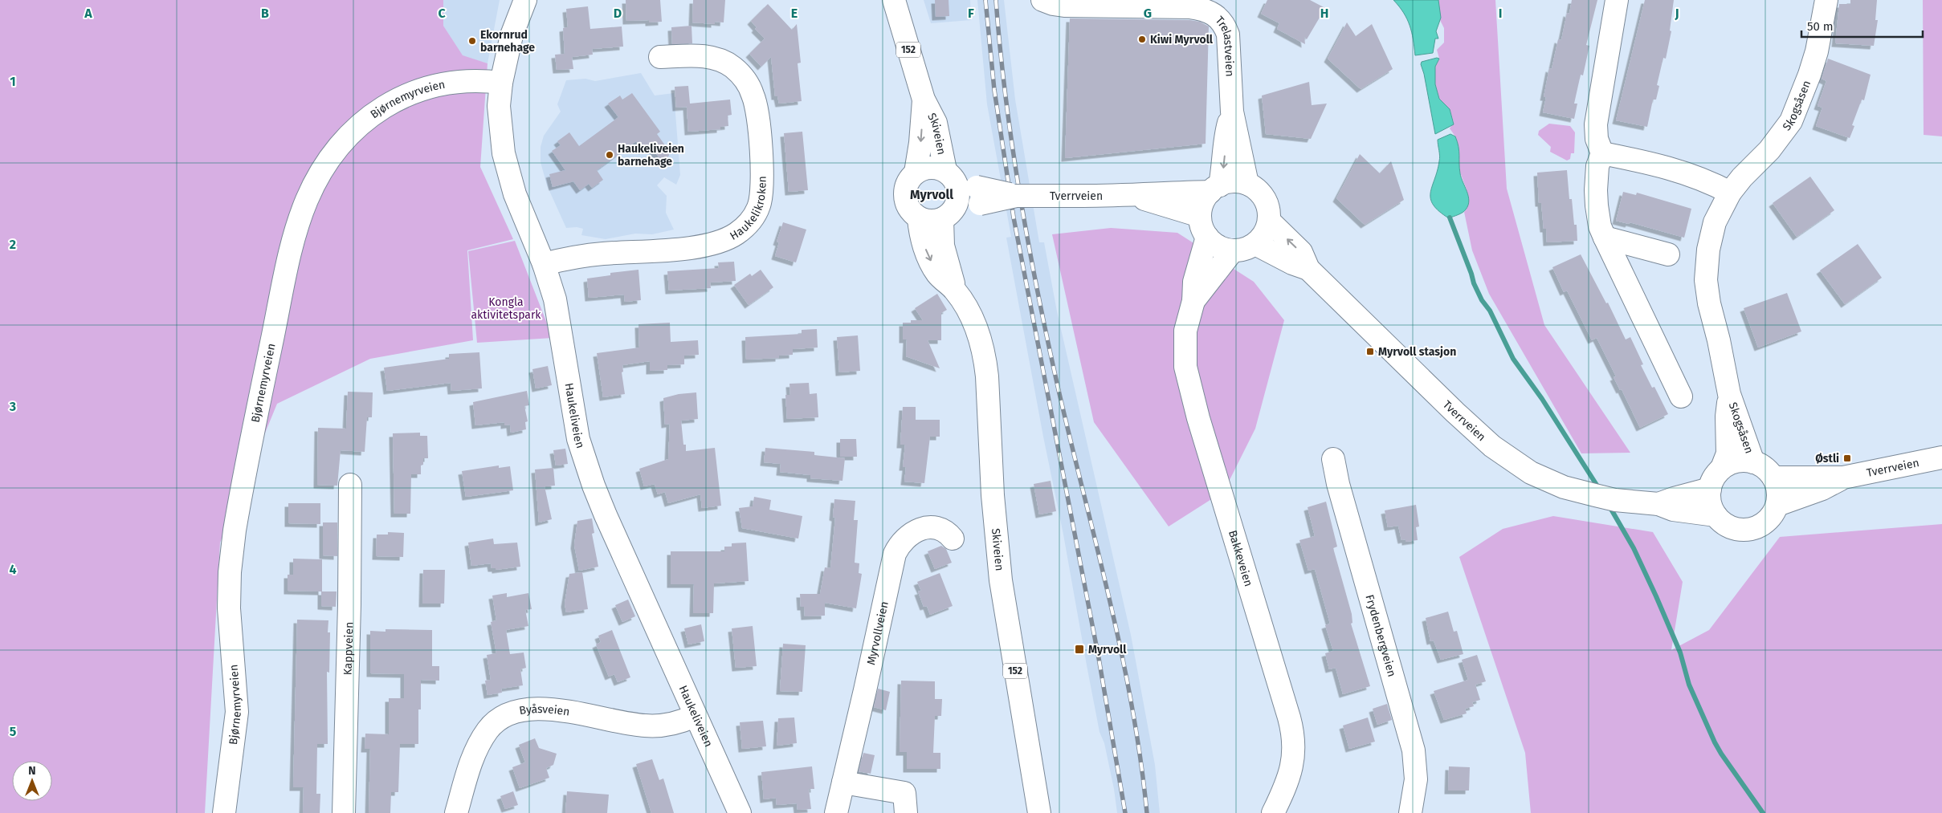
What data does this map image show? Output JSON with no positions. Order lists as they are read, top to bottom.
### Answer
{
  "streets": {
    "street": [
      "Trelastveien",
      "152",
      "Bjørnemyrveien",
      "Skogsåsen",
      "Skiveien",
      "Tverrveien",
      "Haukelikroken",
      "Haukeliveien",
      "Bakkeveien",
      "Myrvollveien",
      "Frydenbergveien",
      "Kappveien",
      "Byåsveien"
    ]
  },
  "crossings": [
    ["Trelastveien", "Tverrveien"],
    ["Trelastveien", "Bakkeveien"],
    ["152", "Skiveien"],
    ["152", "Tverrveien"],
    ["Bjørnemyrveien", "Haukeliveien"],
    ["Skogsåsen", "Tverrveien"],
    ["Skiveien", "Tverrveien"],
    ["Tverrveien", "Bakkeveien"],
    ["Haukelikroken", "Haukeliveien"],
    ["Haukeliveien", "Byåsveien"]
  ],
  "districts": ["Myrvoll"],
  "parks": ["Kongla aktivitetspark"],
  "places": {
    "other": ["Kiwi Myrvoll", "Ekornrud barnehage", "Haukeliveien barnehage"],
    "transit": ["Myrvoll stasjon", "Østli", "Myrvoll"]
  },
  "scale_bar": "50 m",
  "north": "top",
  "grid": {
    "columns": [
      "A",
      "B",
      "C",
      "D",
      "E",
      "F",
      "G",
      "H",
      "I",
      "J"
    ],
    "rows": [
      "1",
      "2",
      "3",
      "4",
      "5"
    ]
  }
}
